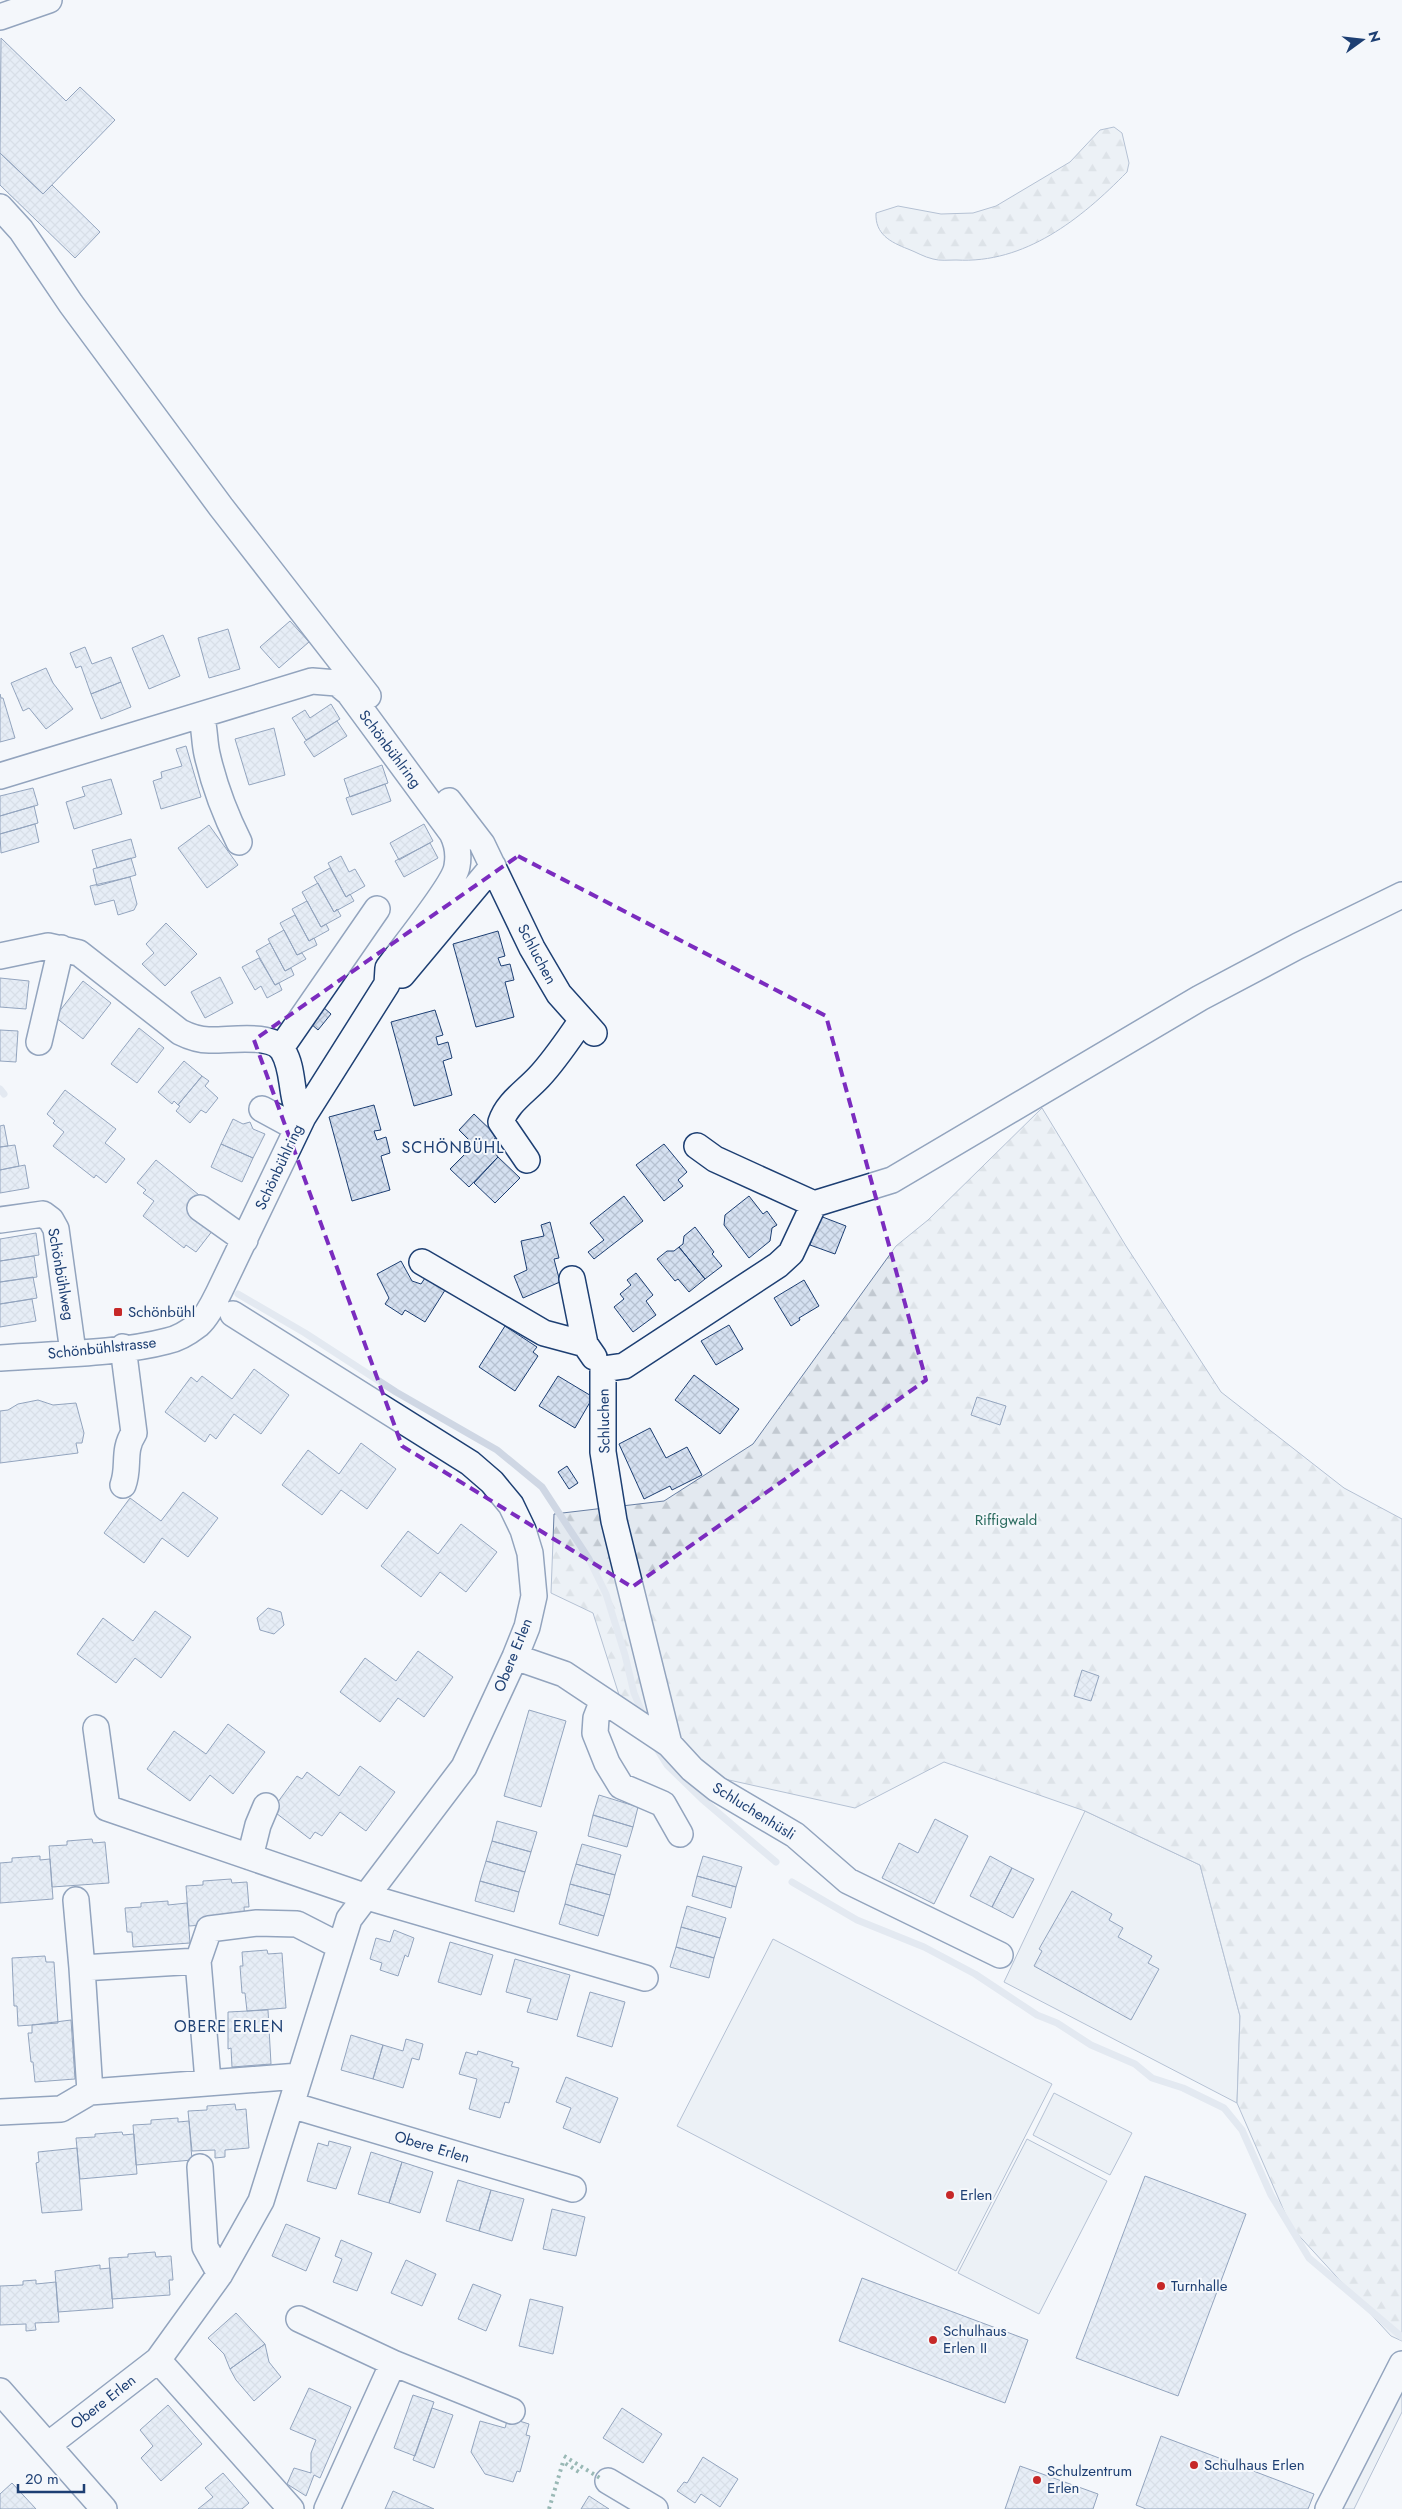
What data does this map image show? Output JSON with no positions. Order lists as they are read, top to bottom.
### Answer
{
  "streets": {
    "street": [
      "Schönbühlring",
      "Schluchen",
      "Schönbühlweg",
      "Schönbühlstrasse",
      "Obere Erlen",
      "Schluchenhüsli"
    ]
  },
  "crossings": [
    ["Schönbühlring", "Schönbühlstrasse"],
    ["Schluchen", "Schluchenhüsli"],
    ["Schönbühlweg", "Schönbühlstrasse"],
    ["Obere Erlen", "Schluchenhüsli"]
  ],
  "districts": ["SCHÖNBÜHL", "OBERE ERLEN"],
  "parks": ["Riffigwald"],
  "places": {
    "transit": ["Schönbühl"],
    "other": [
      "Erlen",
      "Turnhalle",
      "Schulhaus Erlen II",
      "Schulhaus Erlen",
      "Schulzentrum Erlen"
    ]
  },
  "scale_bar": "20 m",
  "north": "right"
}
